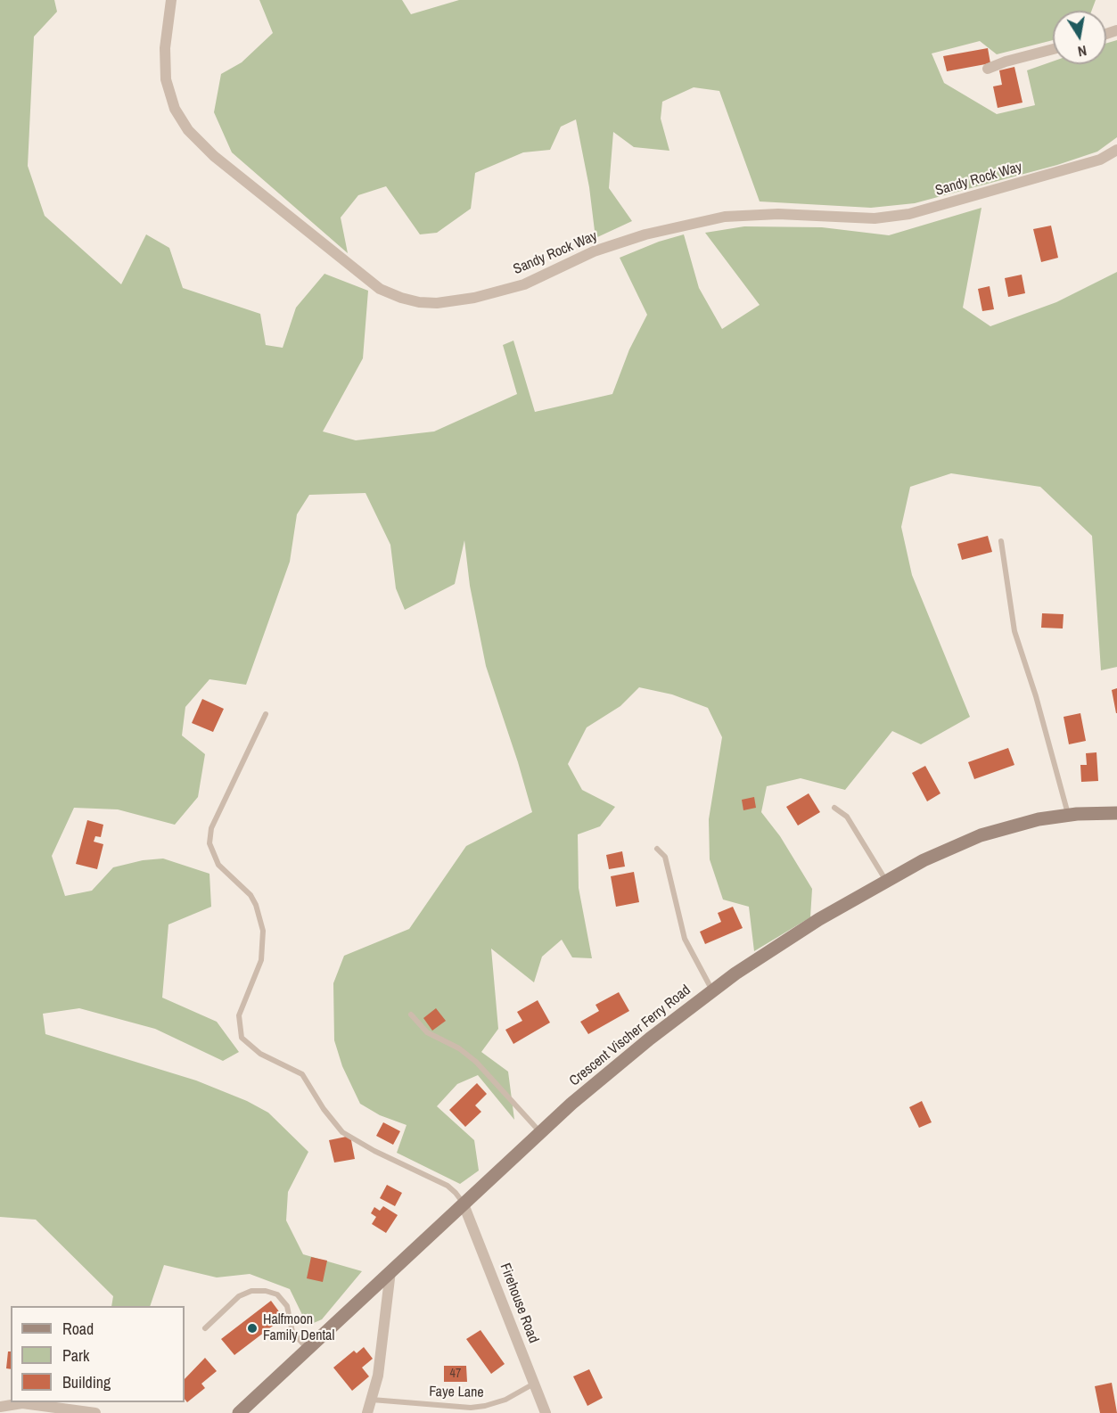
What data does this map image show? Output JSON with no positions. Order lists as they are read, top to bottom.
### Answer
{
  "streets": {
    "main road": ["Crescent Vischer Ferry Road"],
    "street": ["Sandy Rock Way", "Firehouse Road"],
    "lane": ["Faye Lane"]
  },
  "crossings": [
    ["Crescent Vischer Ferry Road", "Firehouse Road"],
    ["Firehouse Road", "Faye Lane"]
  ],
  "places": ["Halfmoon Family Dental"],
  "house_numbers": ["47"],
  "legend": ["Road", "Park", "Building"],
  "north": "bottom"
}
